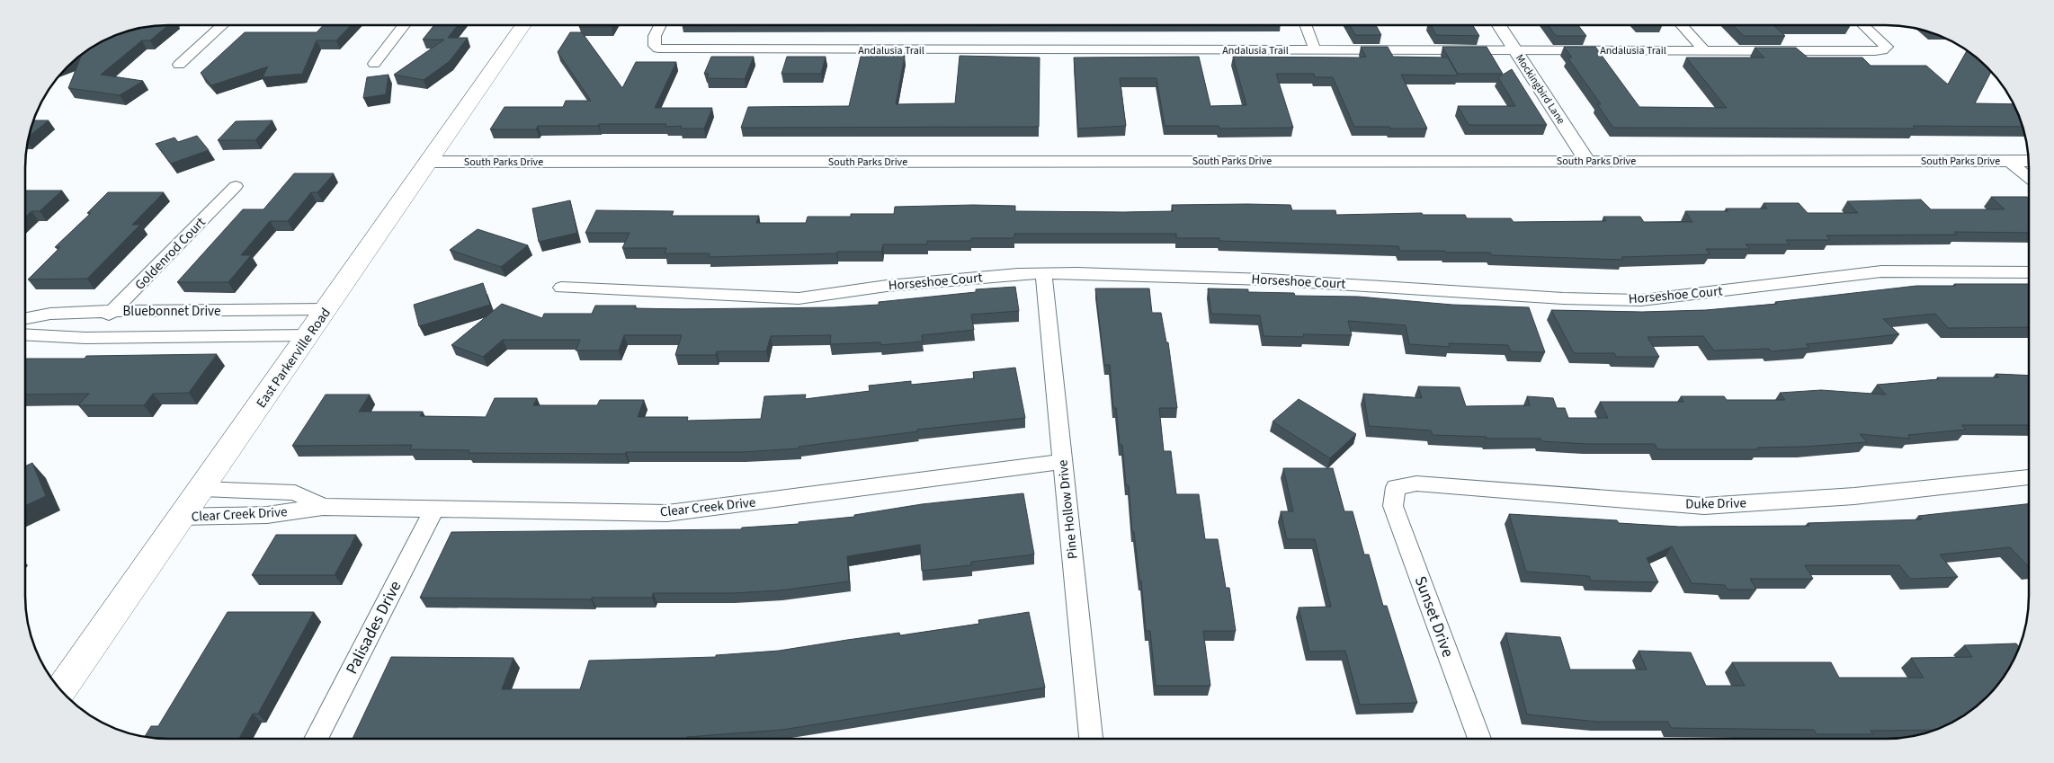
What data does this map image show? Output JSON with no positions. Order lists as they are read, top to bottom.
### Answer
{
  "streets": {
    "main road": ["East Parkerville Road"],
    "street": [
      "Andalusia Trail",
      "Mockingbird Lane",
      "South Parks Drive",
      "Goldenrod Court",
      "Horseshoe Court",
      "Bluebonnet Drive",
      "Duke Drive",
      "Clear Creek Drive",
      "Pine Hollow Drive",
      "Sunset Drive",
      "Palisades Drive"
    ]
  },
  "crossings": [
    ["Andalusia Trail", "Mockingbird Lane"],
    ["Mockingbird Lane", "South Parks Drive"],
    ["South Parks Drive", "East Parkerville Road"],
    ["Goldenrod Court", "Bluebonnet Drive"],
    ["Horseshoe Court", "Pine Hollow Drive"],
    ["Bluebonnet Drive", "East Parkerville Road"],
    ["East Parkerville Road", "Clear Creek Drive"],
    ["Duke Drive", "Sunset Drive"],
    ["Clear Creek Drive", "Pine Hollow Drive"],
    ["Clear Creek Drive", "Palisades Drive"]
  ]
}
